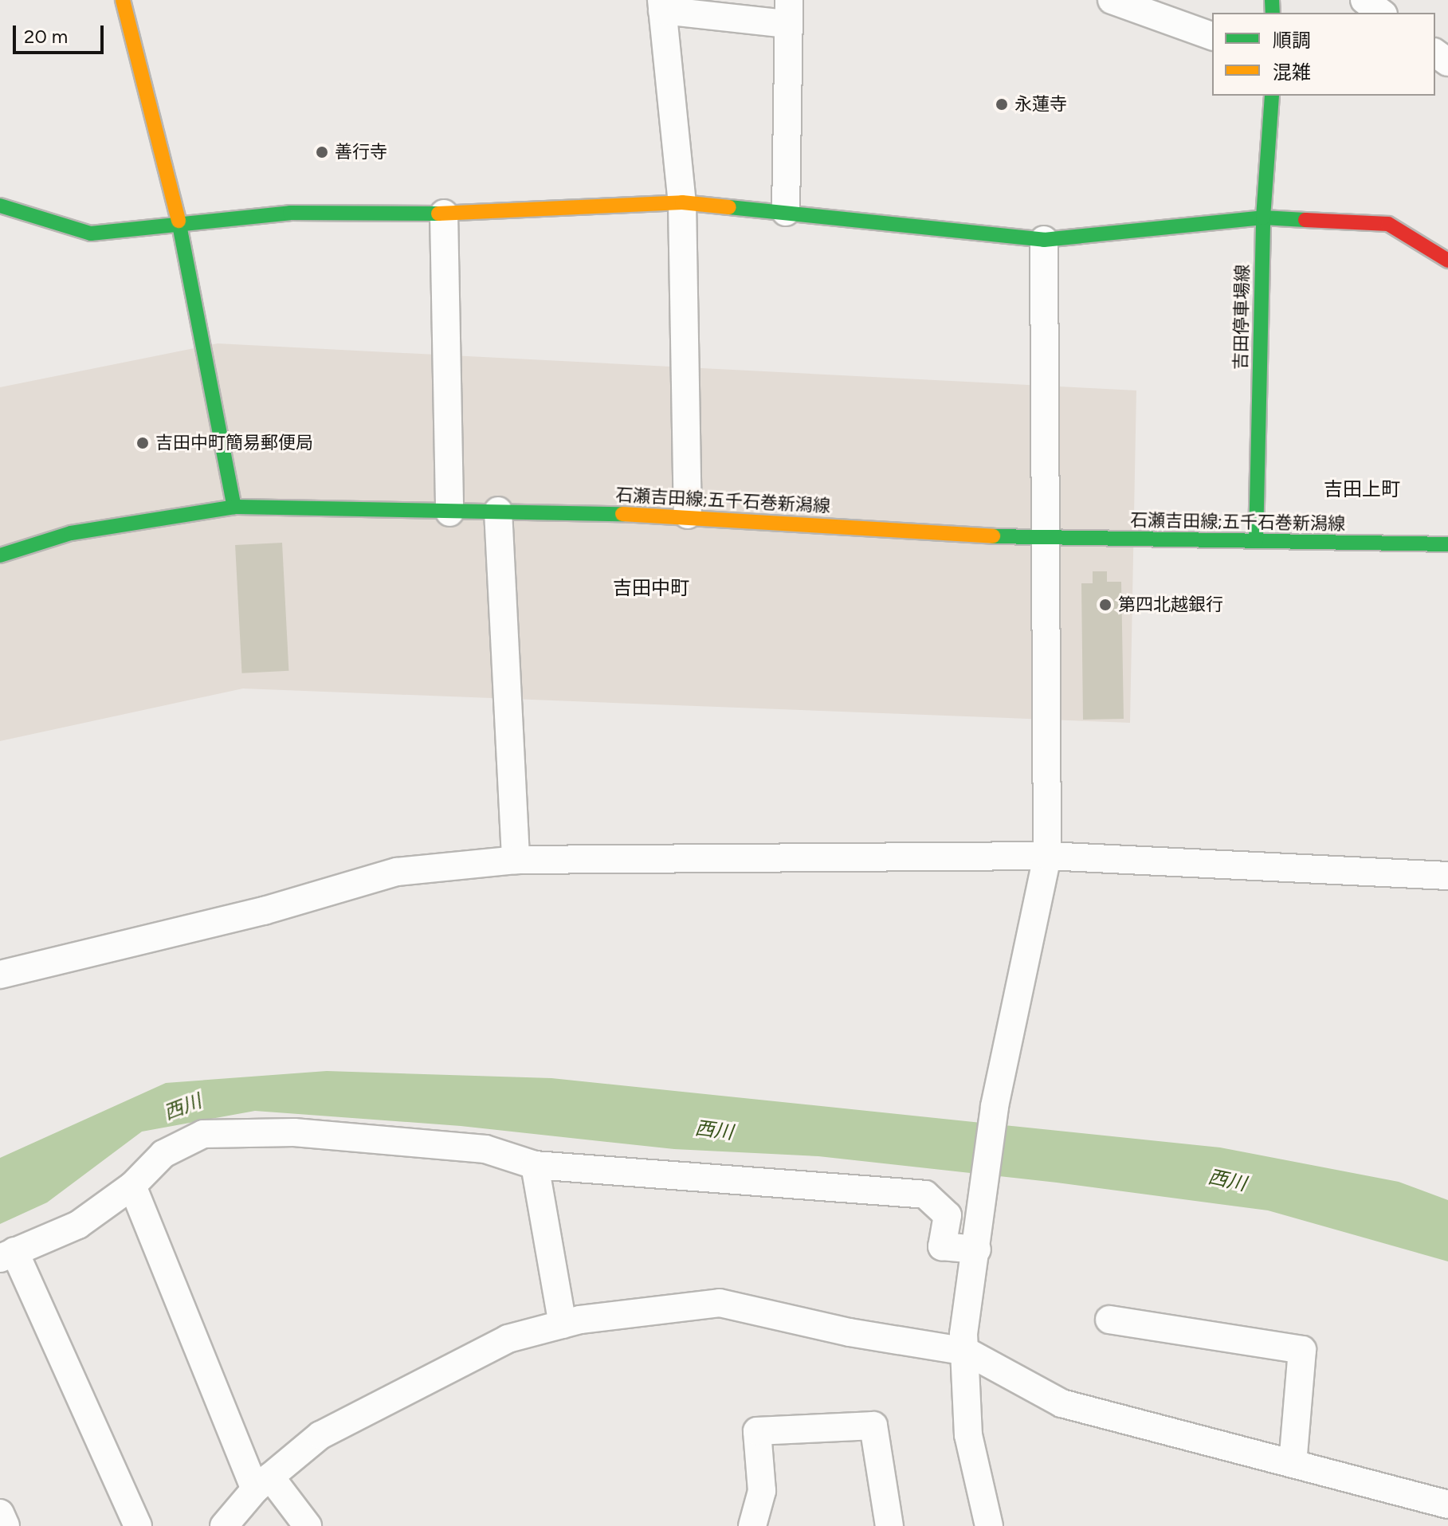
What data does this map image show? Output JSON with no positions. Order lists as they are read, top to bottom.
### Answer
{
  "streets": {
    "street": ["吉田停車場線", "石瀬吉田線;五千石巻新潟線"]
  },
  "crossings": [
    ["吉田停車場線", "石瀬吉田線;五千石巻新潟線"]
  ],
  "districts": ["吉田上町", "吉田中町"],
  "water": ["西川"],
  "places": [
    "永蓮寺",
    "善行寺",
    "吉田中町簡易郵便局",
    "第四北越銀行"
  ],
  "legend": ["順調", "混雑"],
  "scale_bar": "20 m"
}
